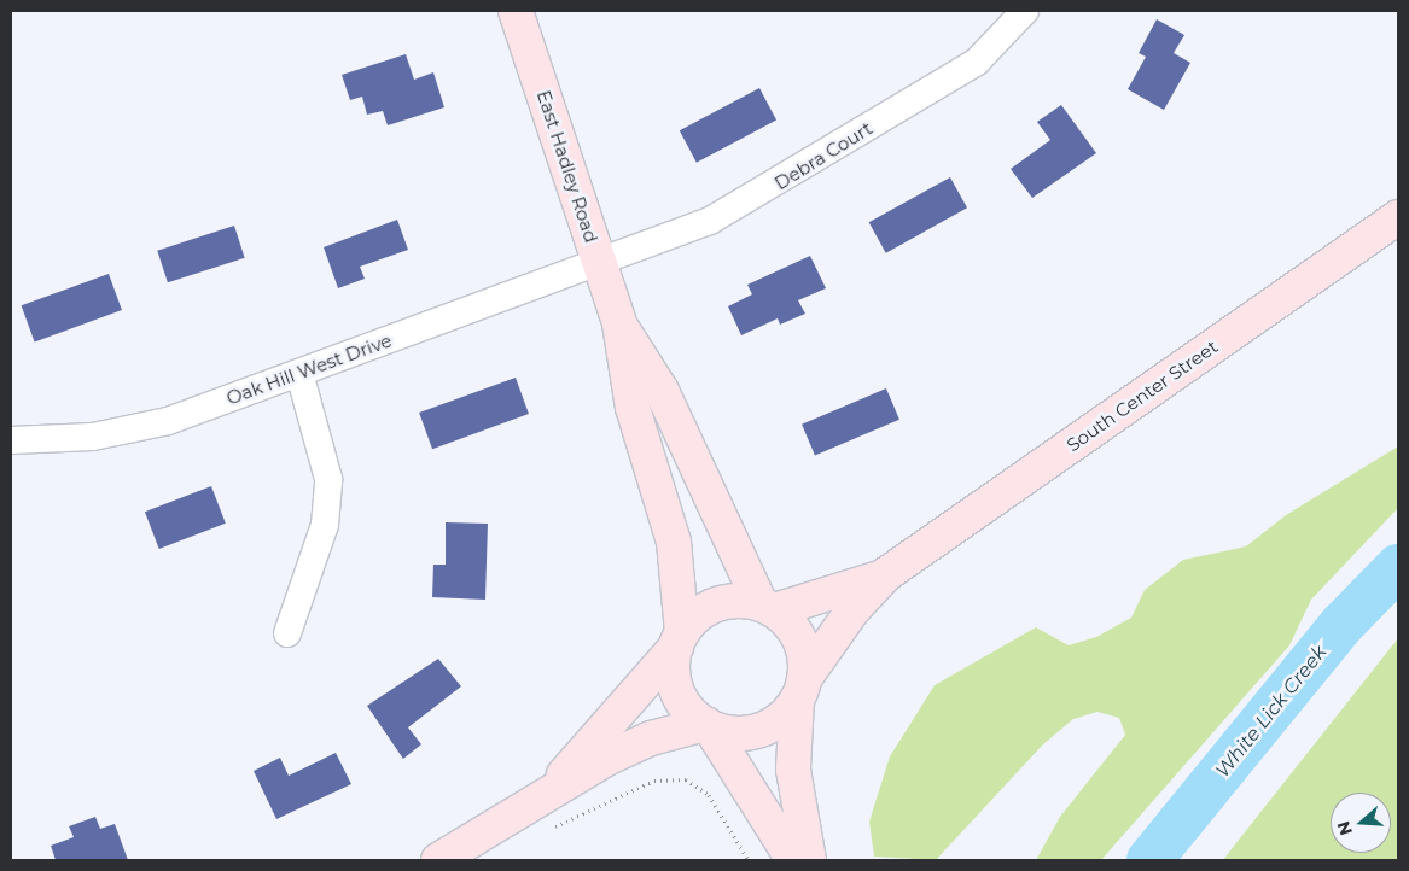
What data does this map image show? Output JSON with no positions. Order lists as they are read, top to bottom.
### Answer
{
  "streets": {
    "main road": ["East Hadley Road", "South Center Street"],
    "street": ["Debra Court", "Oak Hill West Drive"]
  },
  "crossings": [
    ["Debra Court", "East Hadley Road"],
    ["Debra Court", "Oak Hill West Drive"],
    ["East Hadley Road", "Oak Hill West Drive"],
    ["East Hadley Road", "South Center Street"]
  ],
  "water": ["White Lick Creek"],
  "north": "left"
}
